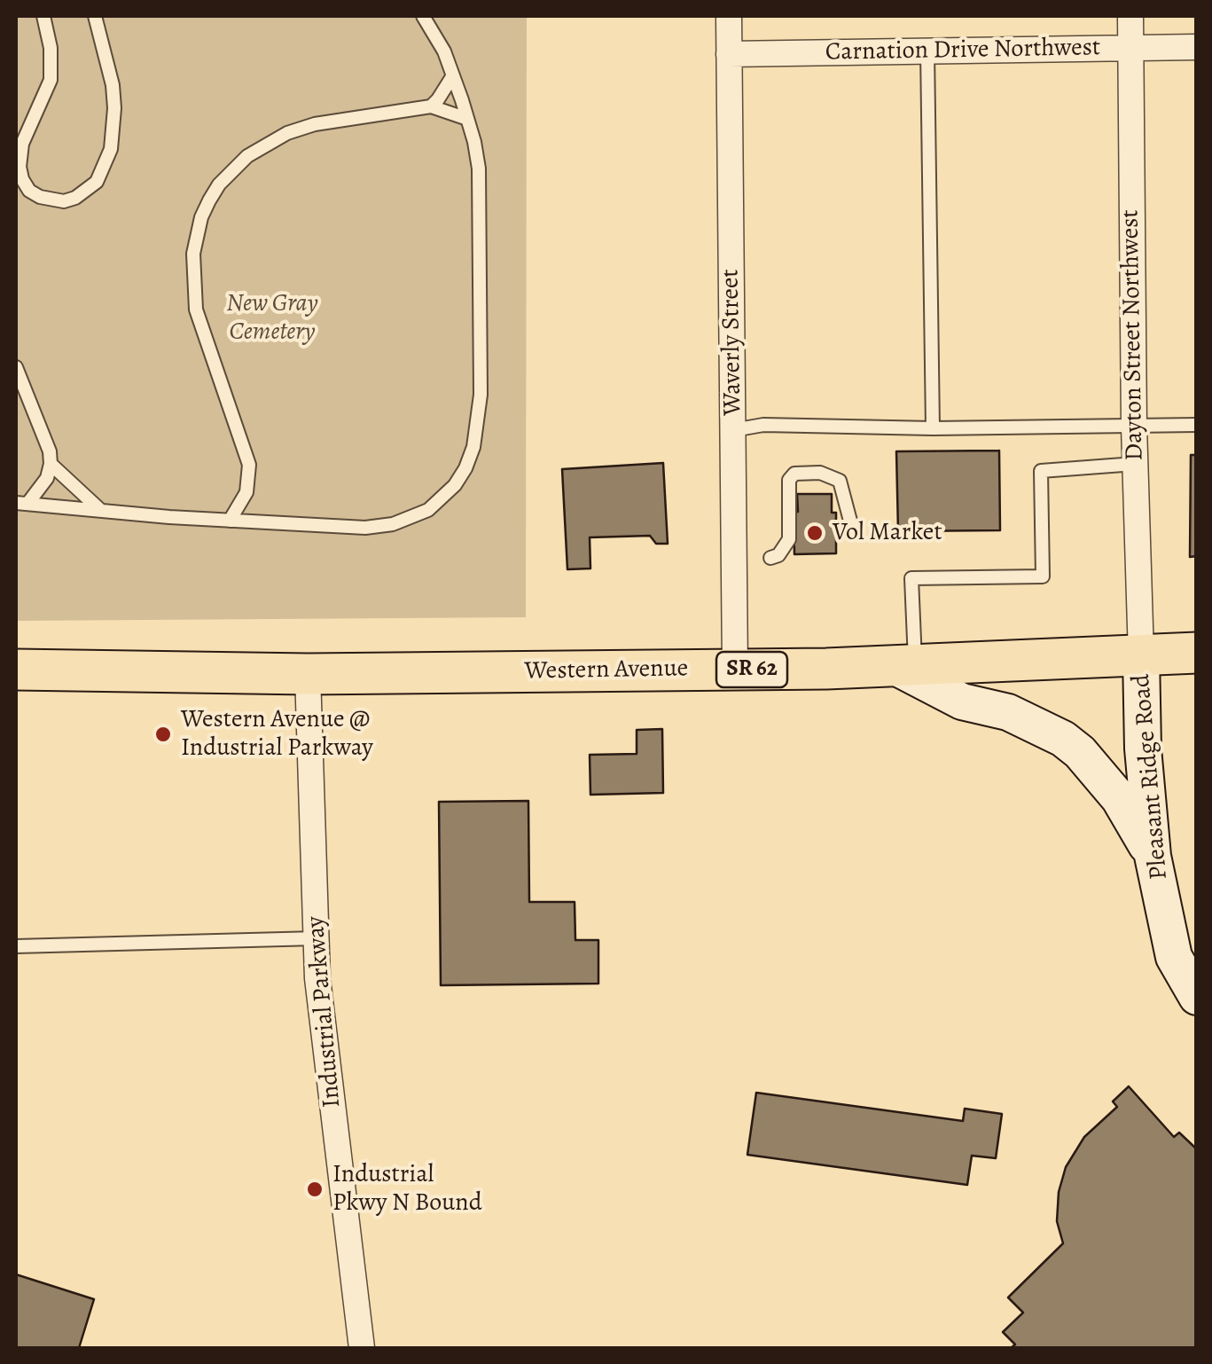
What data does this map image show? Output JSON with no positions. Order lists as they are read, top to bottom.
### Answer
{
  "streets": {
    "main road": ["SR 62", "Western Avenue", "Pleasant Ridge Road"],
    "street": [
      "Carnation Drive Northwest",
      "Dayton Street Northwest",
      "Waverly Street",
      "Industrial Parkway"
    ]
  },
  "crossings": [
    ["Carnation Drive Northwest", "Dayton Street Northwest"],
    ["Carnation Drive Northwest", "Waverly Street"],
    ["Dayton Street Northwest", "Western Avenue"],
    ["Dayton Street Northwest", "Pleasant Ridge Road"],
    ["Waverly Street", "Western Avenue"],
    ["Western Avenue", "Pleasant Ridge Road"],
    ["Western Avenue", "Industrial Parkway"]
  ],
  "parks": ["New Gray Cemetery"],
  "places": ["Vol Market", "Western Avenue @ Industrial Parkway", "Industrial Pkwy N Bound"]
}
